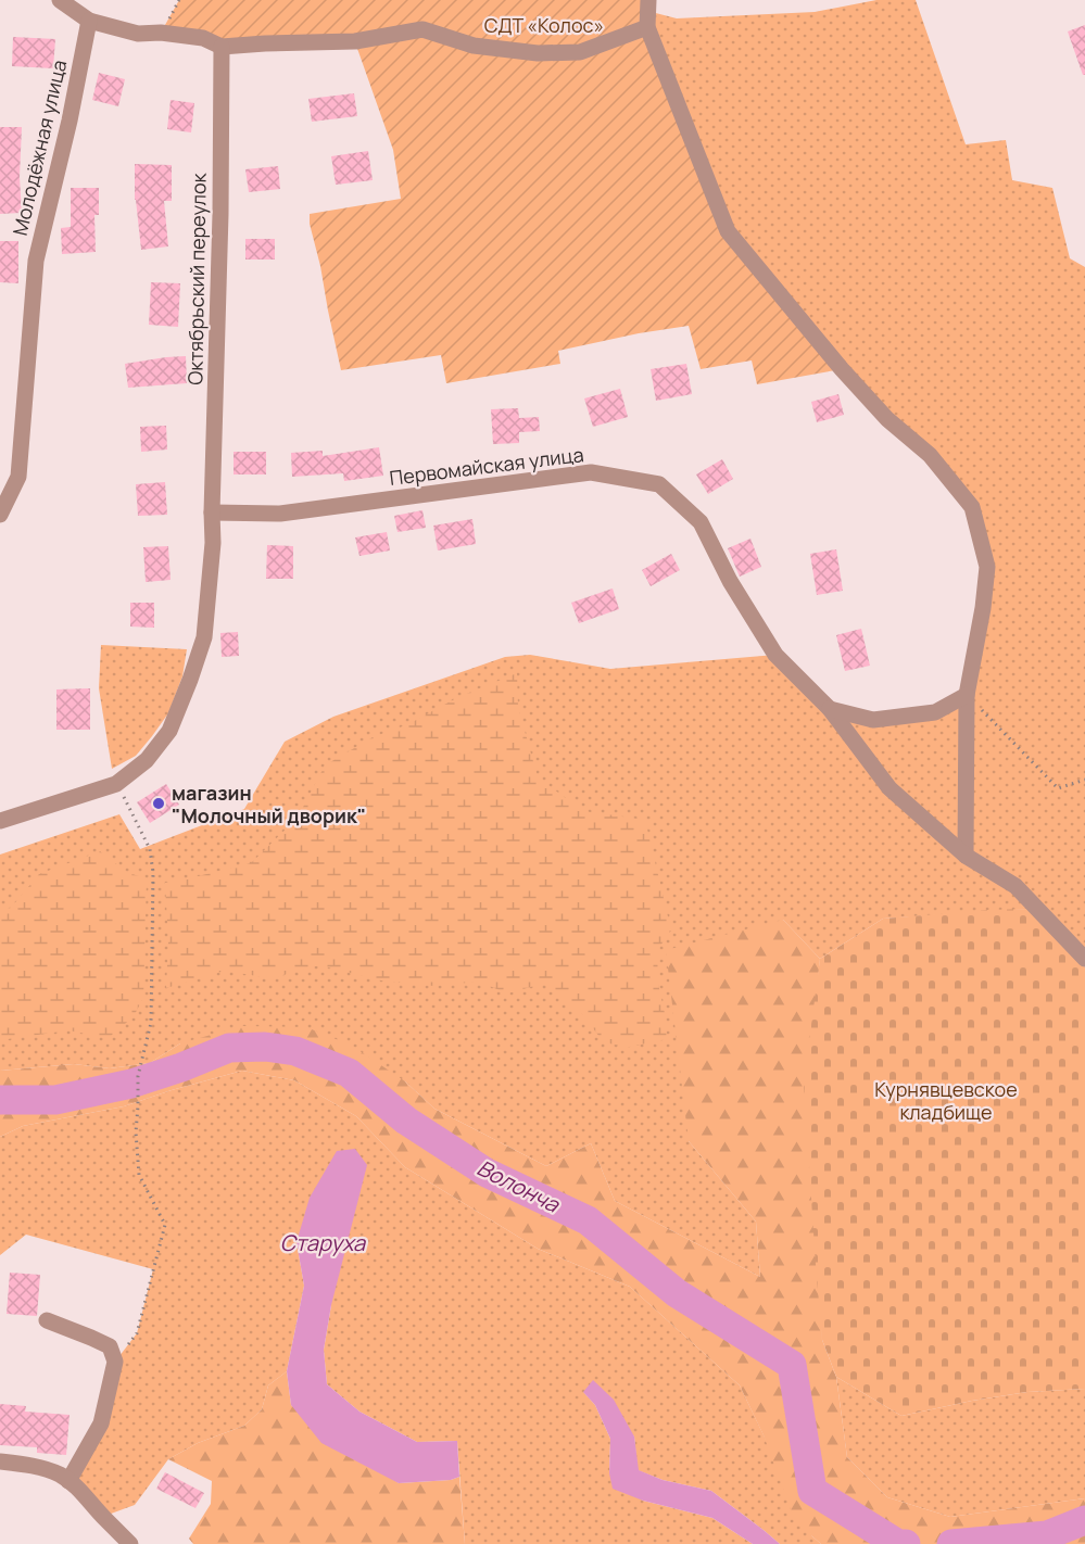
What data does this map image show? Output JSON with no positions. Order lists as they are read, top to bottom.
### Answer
{
  "streets": {
    "street": ["Молодёжная улица", "Октябрьский переулок", "Первомайская улица"]
  },
  "crossings": [
    ["Октябрьский переулок", "Первомайская улица"]
  ],
  "water": ["Волонча", "Старуха"],
  "parks": ["СДТ «Колос»", "Курнявцевское кладбище"],
  "places": ["магазин \"Молочный дворик\""]
}
